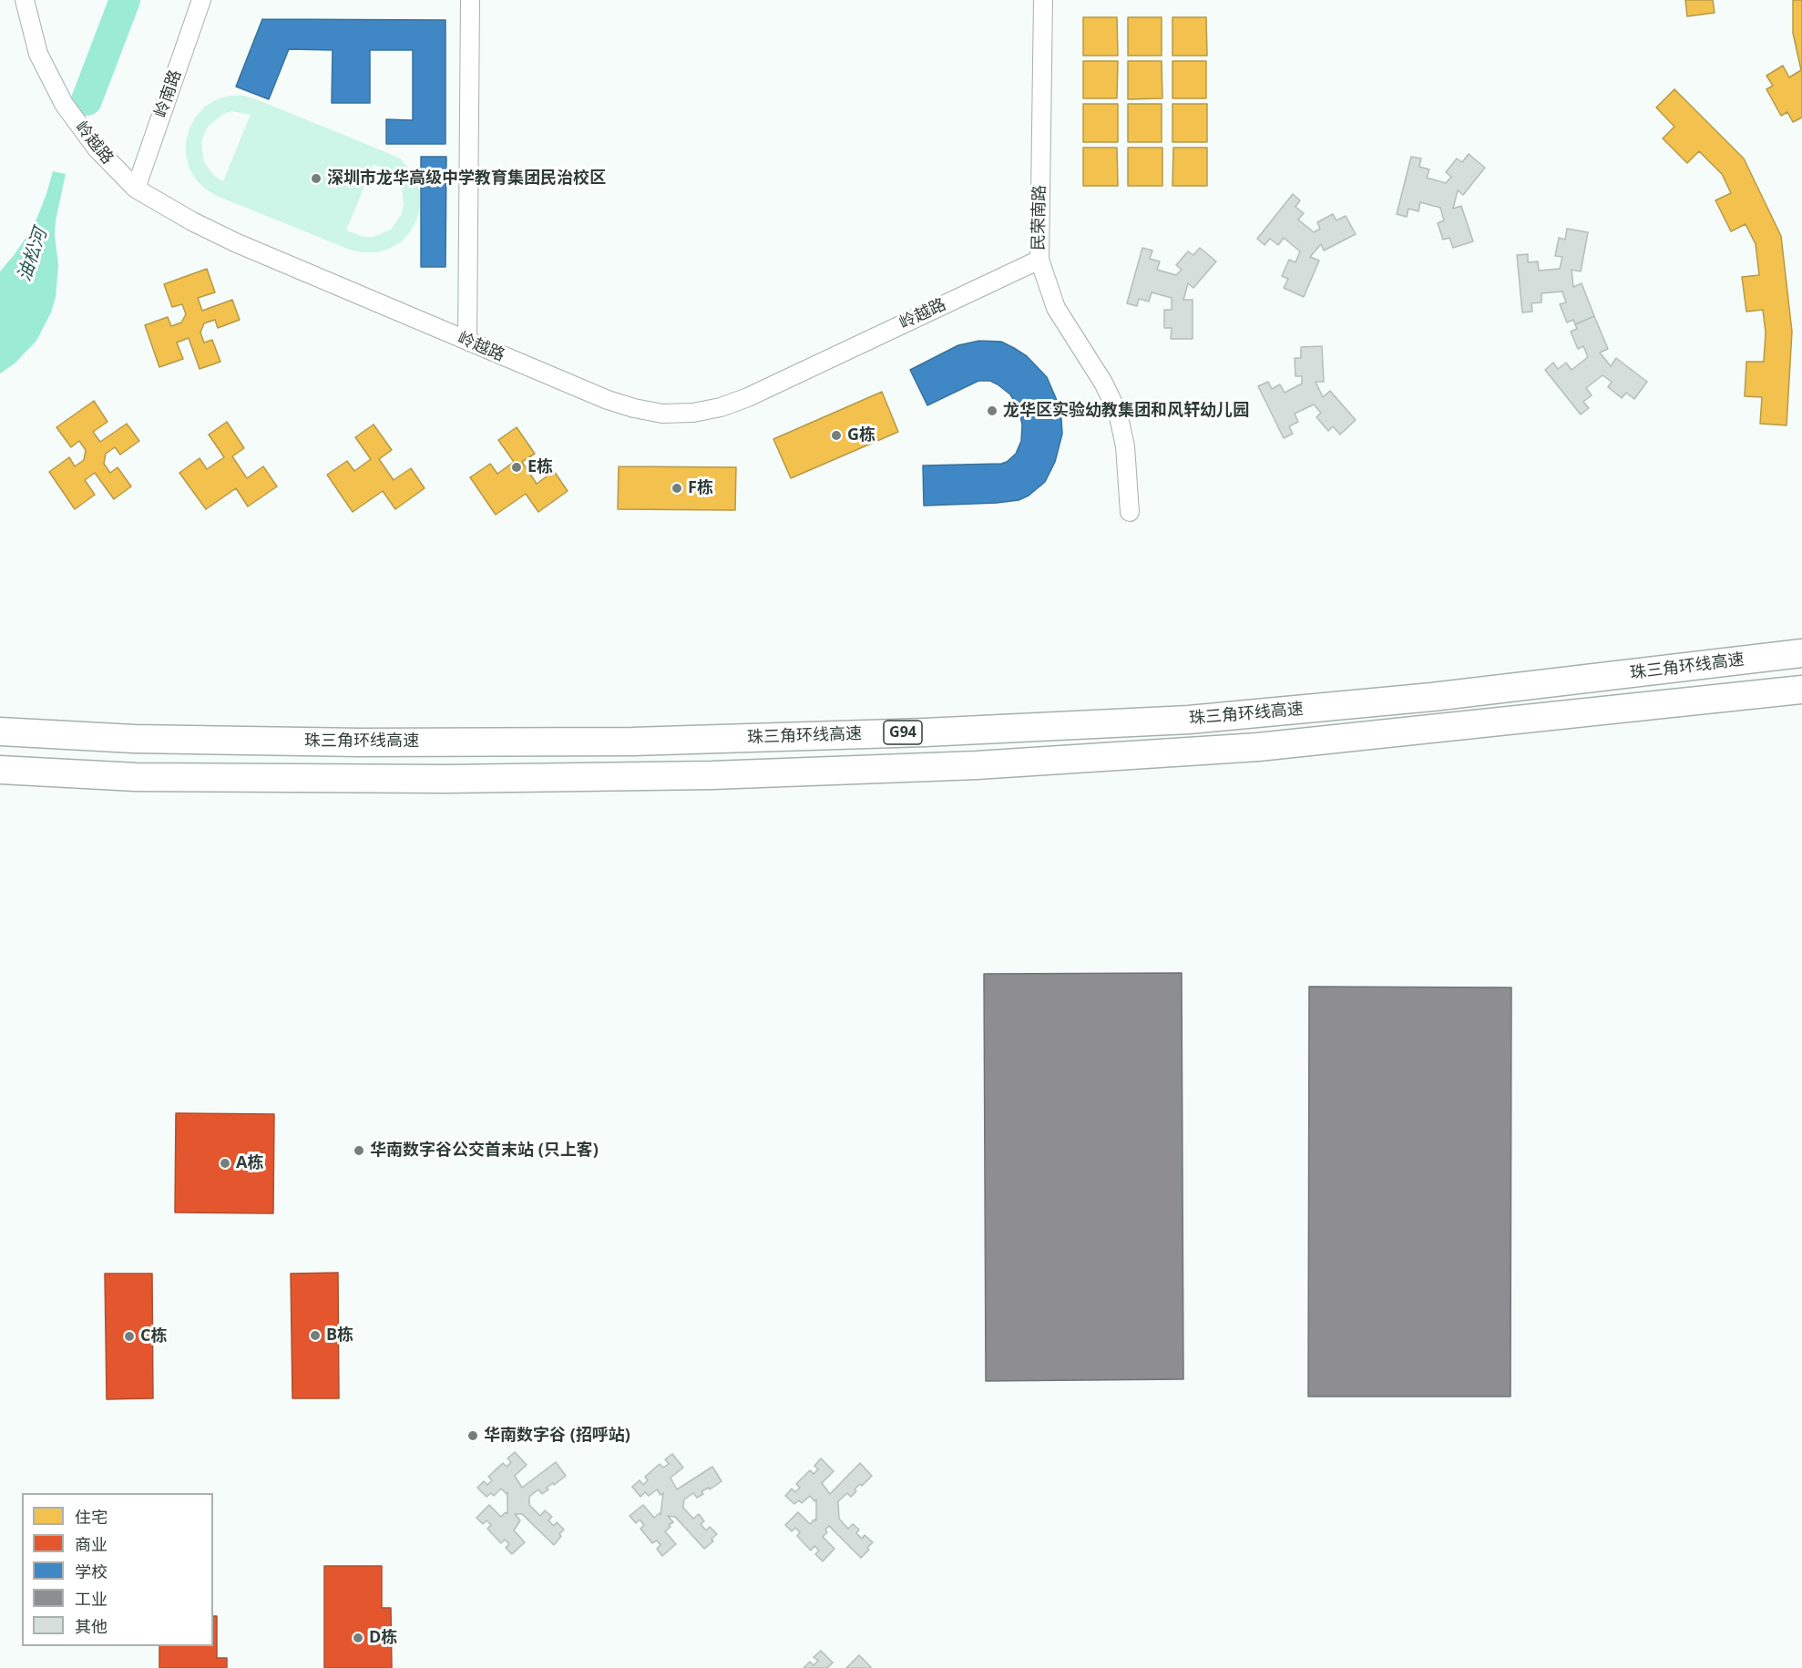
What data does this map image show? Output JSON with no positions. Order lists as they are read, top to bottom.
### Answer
{
  "streets": {
    "highway": ["珠三角环线高速", "G94"],
    "street": ["岭南路", "岭越路", "民荣南路"]
  },
  "crossings": [
    ["岭南路", "岭越路"],
    ["岭越路", "民荣南路"]
  ],
  "water": ["油松河"],
  "places": [
    "深圳市龙华高级中学教育集团民治校区",
    "龙华区实验幼教集团和风轩幼儿园",
    "G栋",
    "E栋",
    "F栋",
    "华南数字谷公交首末站 (只上客)",
    "A栋",
    "B栋",
    "C栋",
    "华南数字谷 (招呼站)",
    "D栋"
  ],
  "legend": [
    "住宅",
    "商业",
    "学校",
    "工业",
    "其他"
  ]
}
